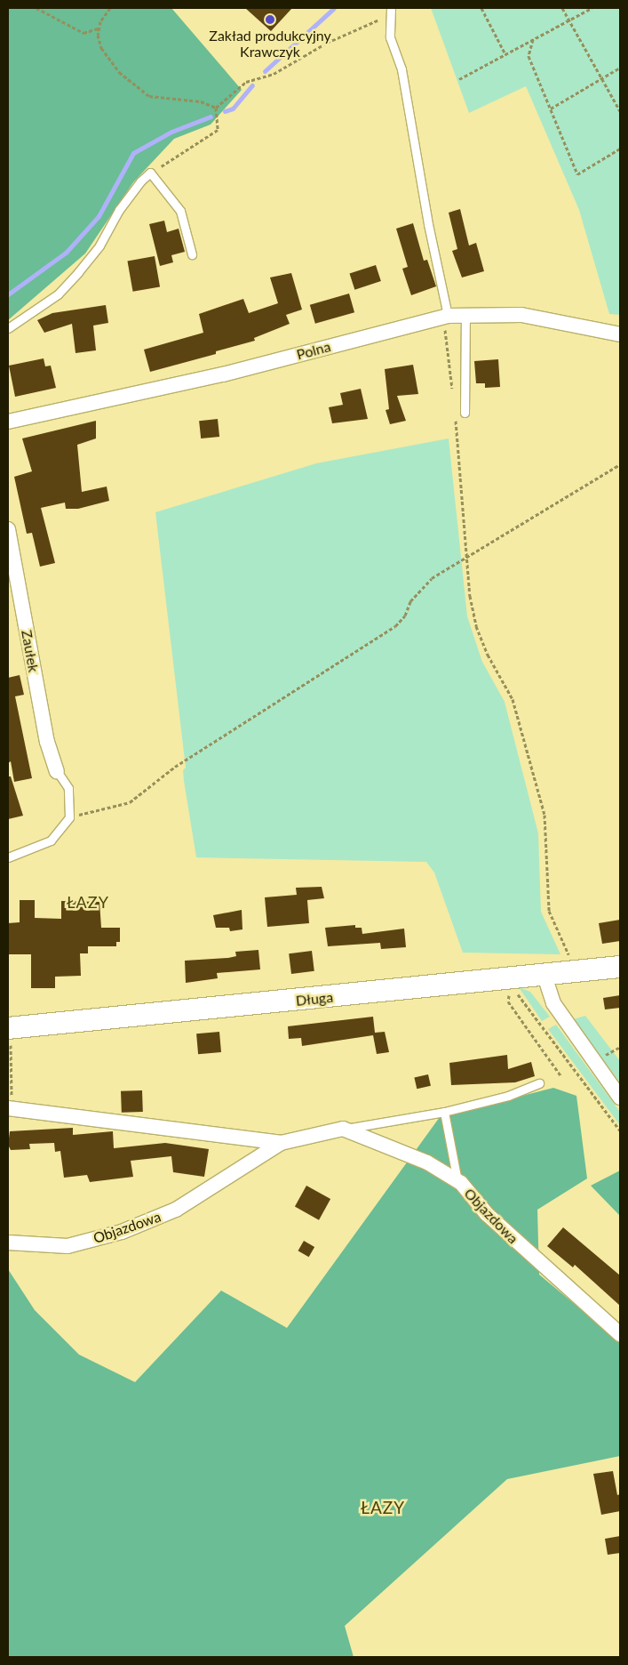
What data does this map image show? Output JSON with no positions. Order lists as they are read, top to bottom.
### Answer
{
  "streets": {
    "street": [
      "Polna",
      "Zaułek",
      "Długa",
      "Objazdowa"
    ]
  },
  "districts": ["ŁAZY", "ŁAZY"],
  "places": ["Zakład produkcyjny Krawczyk"]
}
